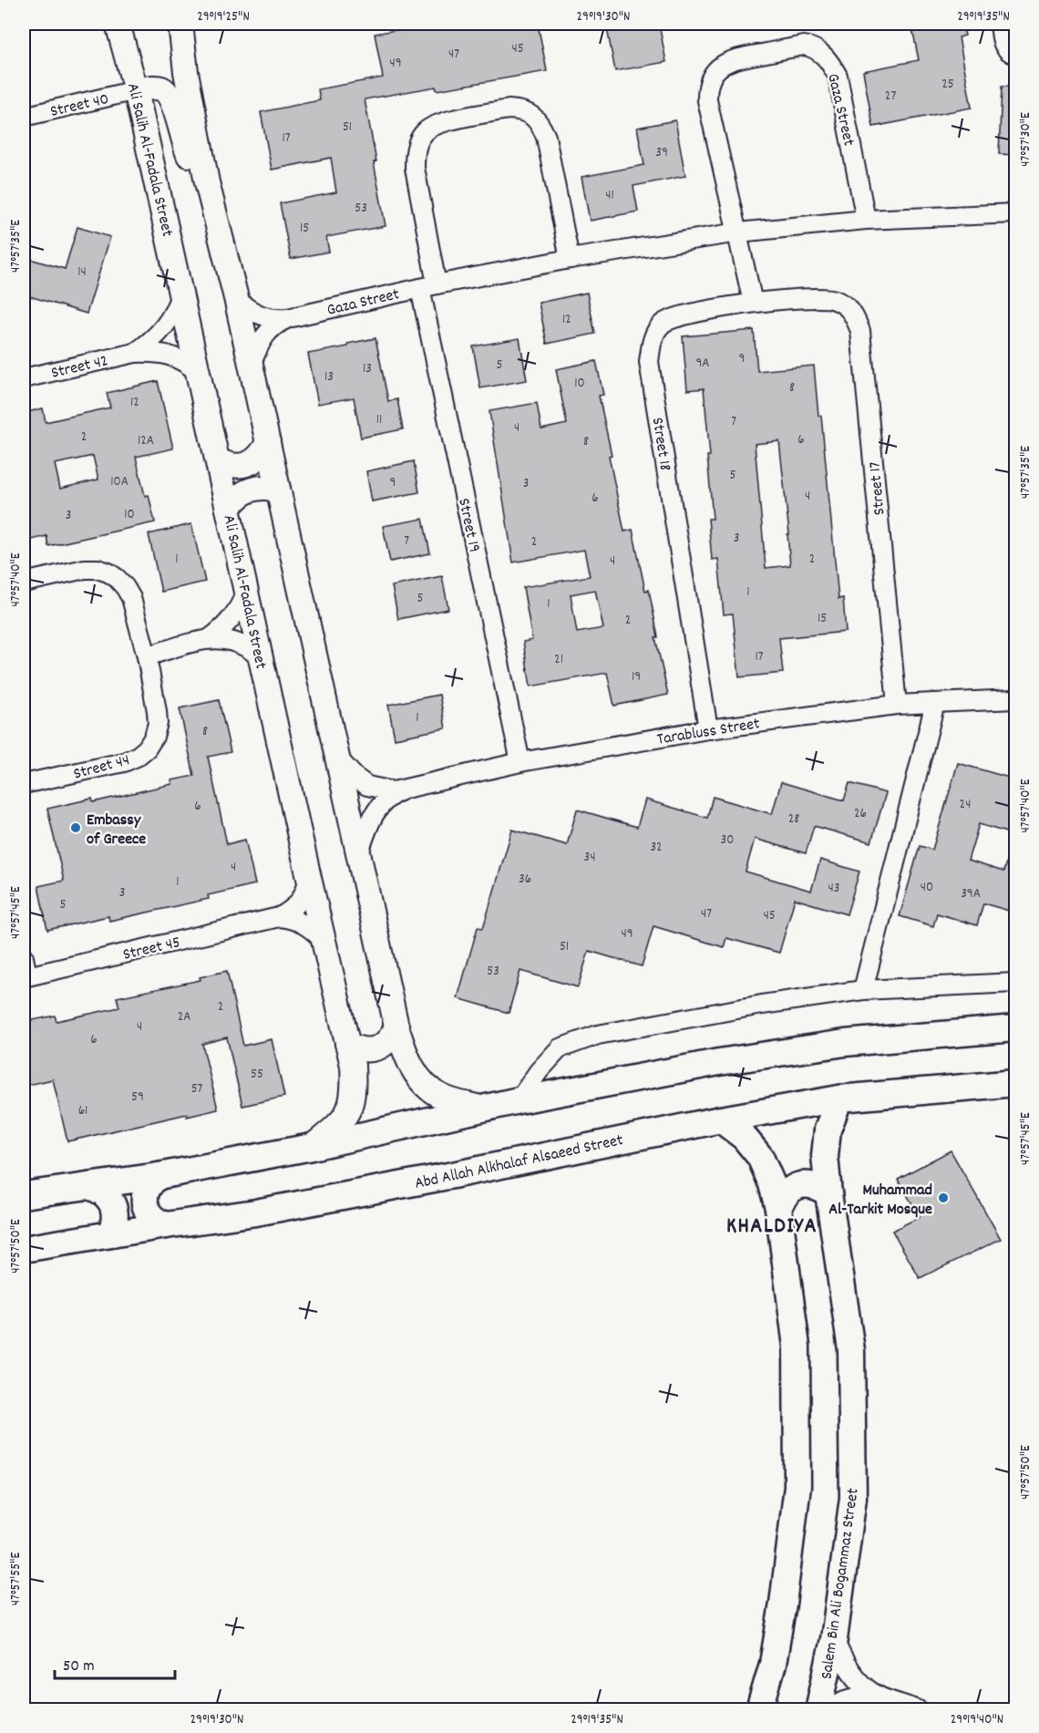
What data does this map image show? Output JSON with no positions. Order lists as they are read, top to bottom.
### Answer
{
  "streets": {
    "main road": ["Abd Allah Alkhalaf Alsaeed Street", "Salem Bin Ali Bogammaz Street"],
    "street": [
      "Street 40",
      "Gaza Street",
      "Ali Salih Al-Fadala Street",
      "Street 42",
      "Street 18",
      "Street 17",
      "Street 19",
      "Tarabluss Street",
      "Street 44",
      "Street 45"
    ]
  },
  "crossings": [
    ["Street 40", "Ali Salih Al-Fadala Street"],
    ["Gaza Street", "Street 19"],
    ["Ali Salih Al-Fadala Street", "Street 42"],
    ["Ali Salih Al-Fadala Street", "Street 45"],
    ["Street 18", "Street 17"],
    ["Street 18", "Tarabluss Street"],
    ["Street 17", "Tarabluss Street"],
    ["Street 19", "Tarabluss Street"],
    ["Abd Allah Alkhalaf Alsaeed Street", "Salem Bin Ali Bogammaz Street"]
  ],
  "districts": ["KHALDIYA"],
  "places": ["Embassy of Greece", "Muhammad Al-Tarkit Mosque"],
  "house_numbers": [
    "45",
    "47",
    "49",
    "25",
    "27",
    "51",
    "17",
    "39",
    "41",
    "53",
    "15",
    "14",
    "12",
    "9",
    "9A",
    "5",
    "13",
    "13",
    "10",
    "8",
    "12",
    "11",
    "7",
    "4",
    "2",
    "6",
    "12A",
    "8",
    "5",
    "10A",
    "9",
    "3",
    "4",
    "6",
    "10",
    "3",
    "3",
    "7",
    "2",
    "1",
    "2",
    "4",
    "1",
    "5",
    "1",
    "15",
    "2",
    "17",
    "21",
    "19",
    "1",
    "8",
    "24",
    "6",
    "26",
    "28",
    "30",
    "32",
    "34",
    "4",
    "36",
    "1",
    "40",
    "43",
    "3",
    "39A",
    "5",
    "47",
    "45",
    "49",
    "51",
    "53",
    "2",
    "2A",
    "4",
    "6",
    "55",
    "57",
    "59",
    "61"
  ],
  "scale_bar": "50 m",
  "coordinates": [
    "29°19'25\"N",
    "29°19'30\"N",
    "29°19'35\"N",
    "47°57'30\"E",
    "47°57'35\"E",
    "47°57'40\"E",
    "47°57'45\"E",
    "47°57'50\"E",
    "47°57'55\"E",
    "29°19'40\"N"
  ]
}
